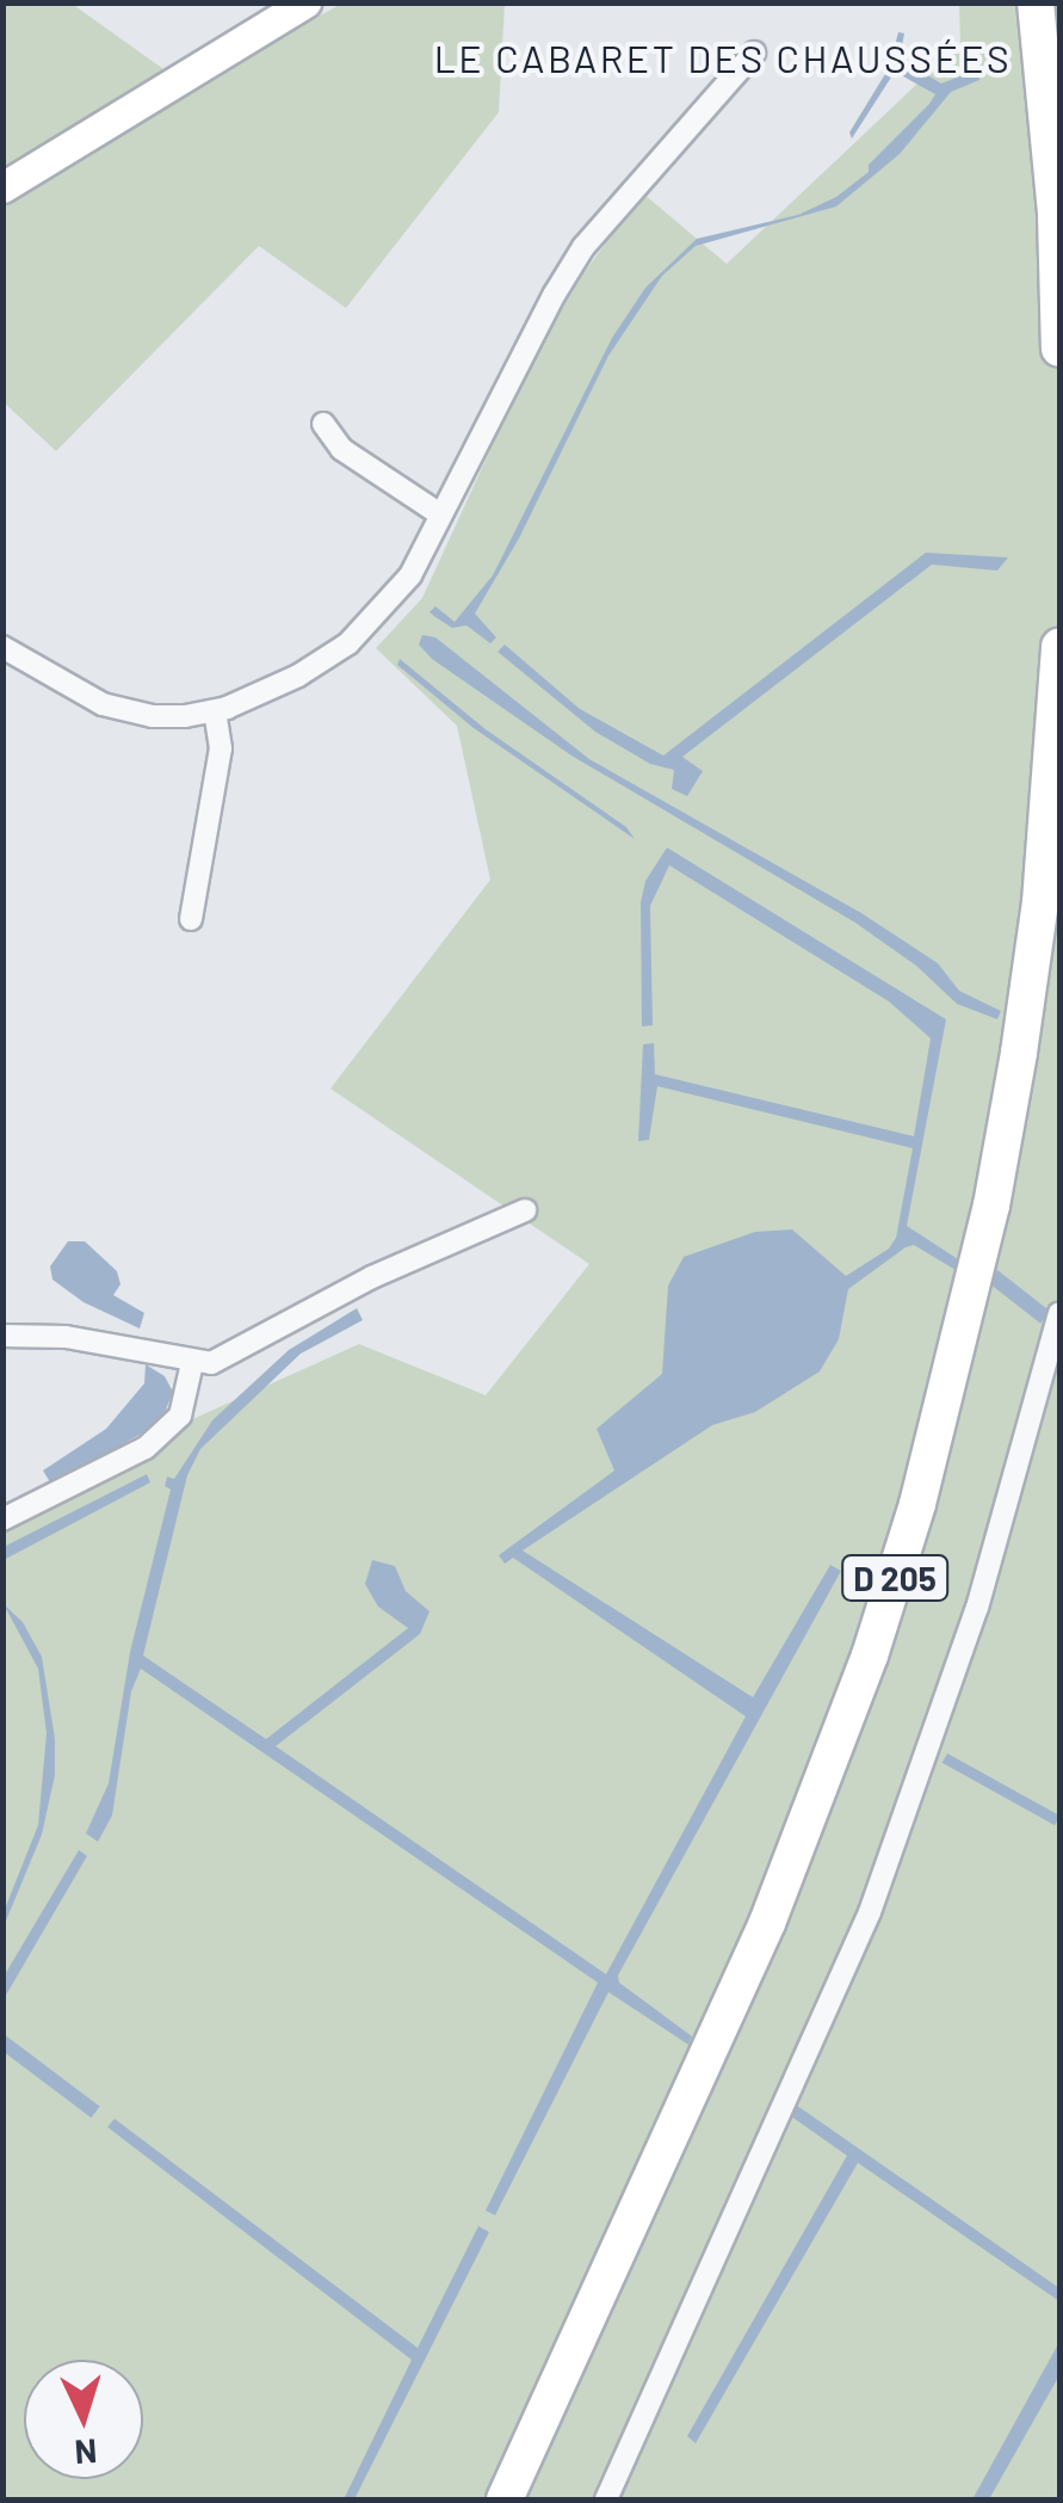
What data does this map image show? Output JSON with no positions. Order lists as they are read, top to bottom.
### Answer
{
  "streets": {
    "main road": ["D 205"]
  },
  "districts": ["LE CABARET DES CHAUSSÉES"],
  "north": "bottom"
}
